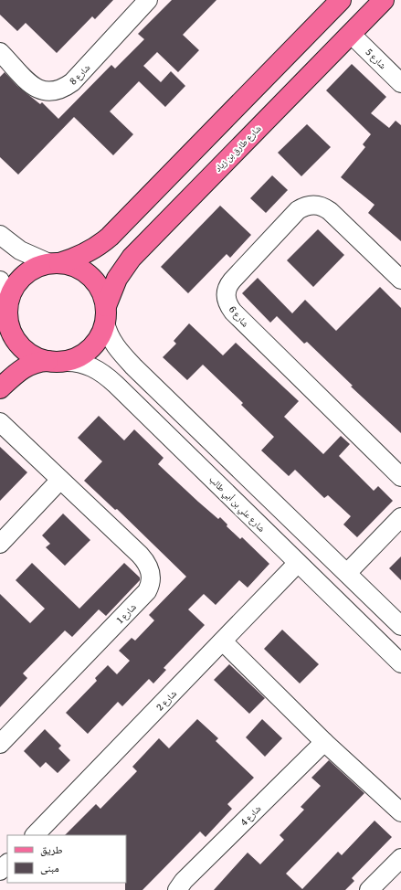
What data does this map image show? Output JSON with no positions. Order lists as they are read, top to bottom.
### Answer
{
  "streets": {
    "main road": ["شارع طارق بن زياد"],
    "street": [
      "شارع 5",
      "شارع 8",
      "شارع 6",
      "شارع علي بن أبي طالب",
      "شارع 1",
      "شارع 2",
      "شارع 4"
    ]
  },
  "crossings": [
    ["شارع 5", "شارع طارق بن زياد"],
    ["شارع طارق بن زياد", "شارع علي بن أبي طالب"],
    ["شارع علي بن أبي طالب", "شارع 2"]
  ],
  "legend": ["طريق", "مبنى"]
}
